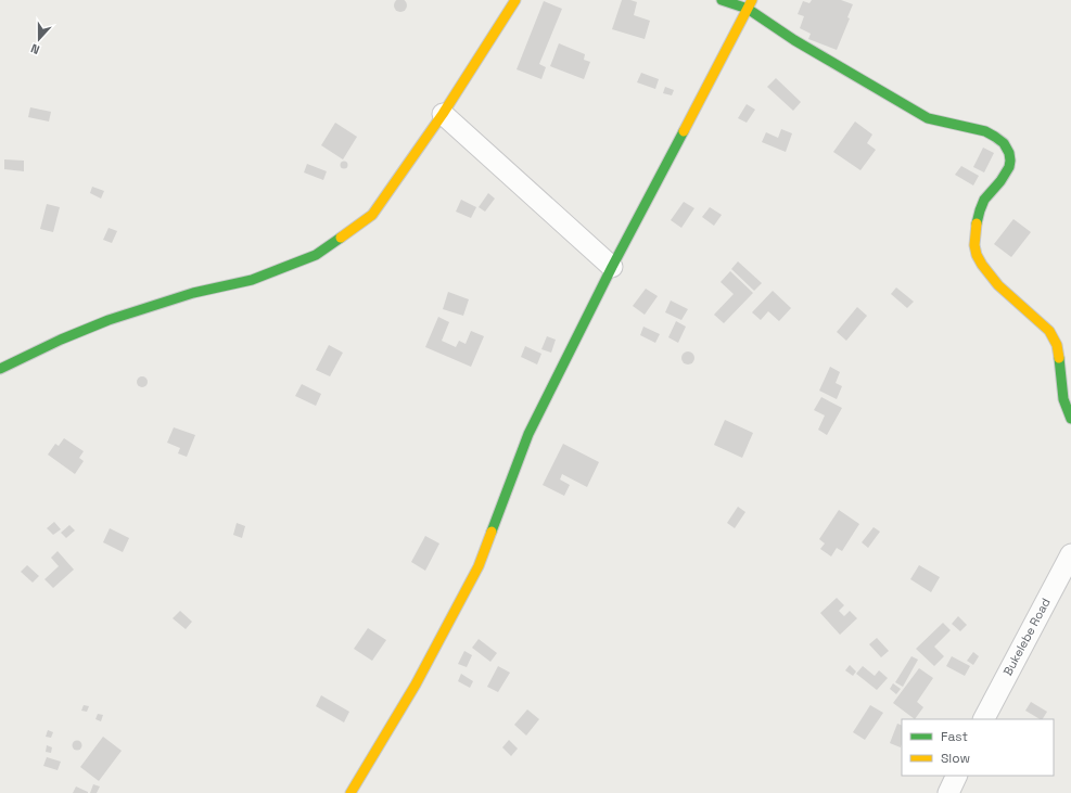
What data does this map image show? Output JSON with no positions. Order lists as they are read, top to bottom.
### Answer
{
  "streets": {
    "street": ["Bukelebe Road"]
  },
  "legend": ["Fast", "Slow"],
  "north": "bottom"
}
